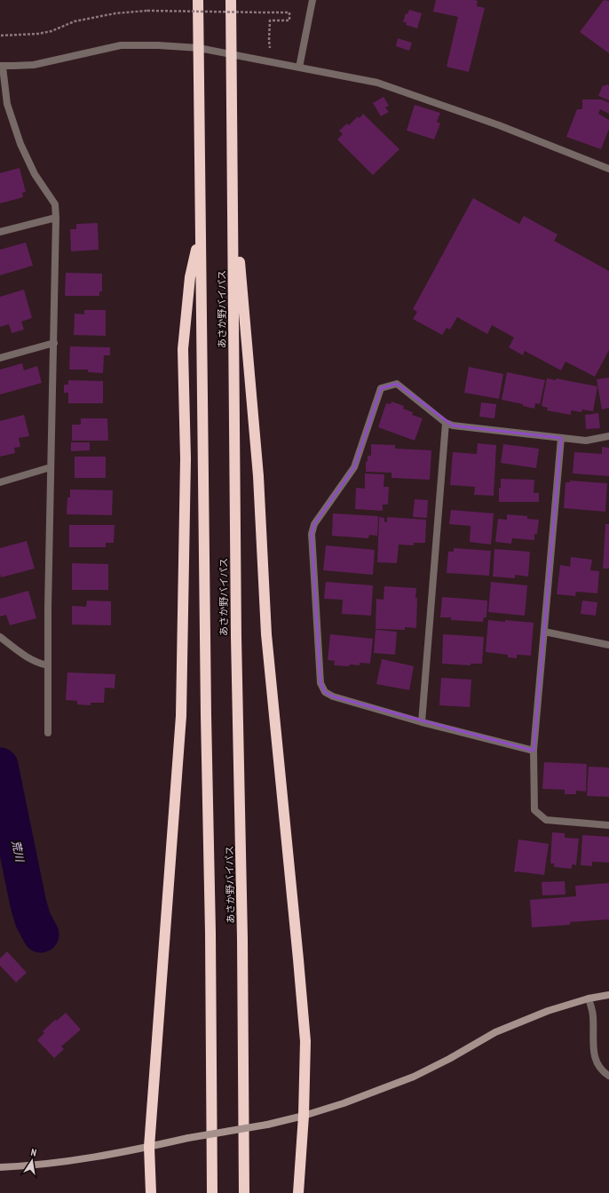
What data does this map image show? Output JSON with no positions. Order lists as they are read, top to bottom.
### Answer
{
  "streets": {
    "highway": ["あさか野バイパス"]
  },
  "water": ["荒川"],
  "north": "top"
}
